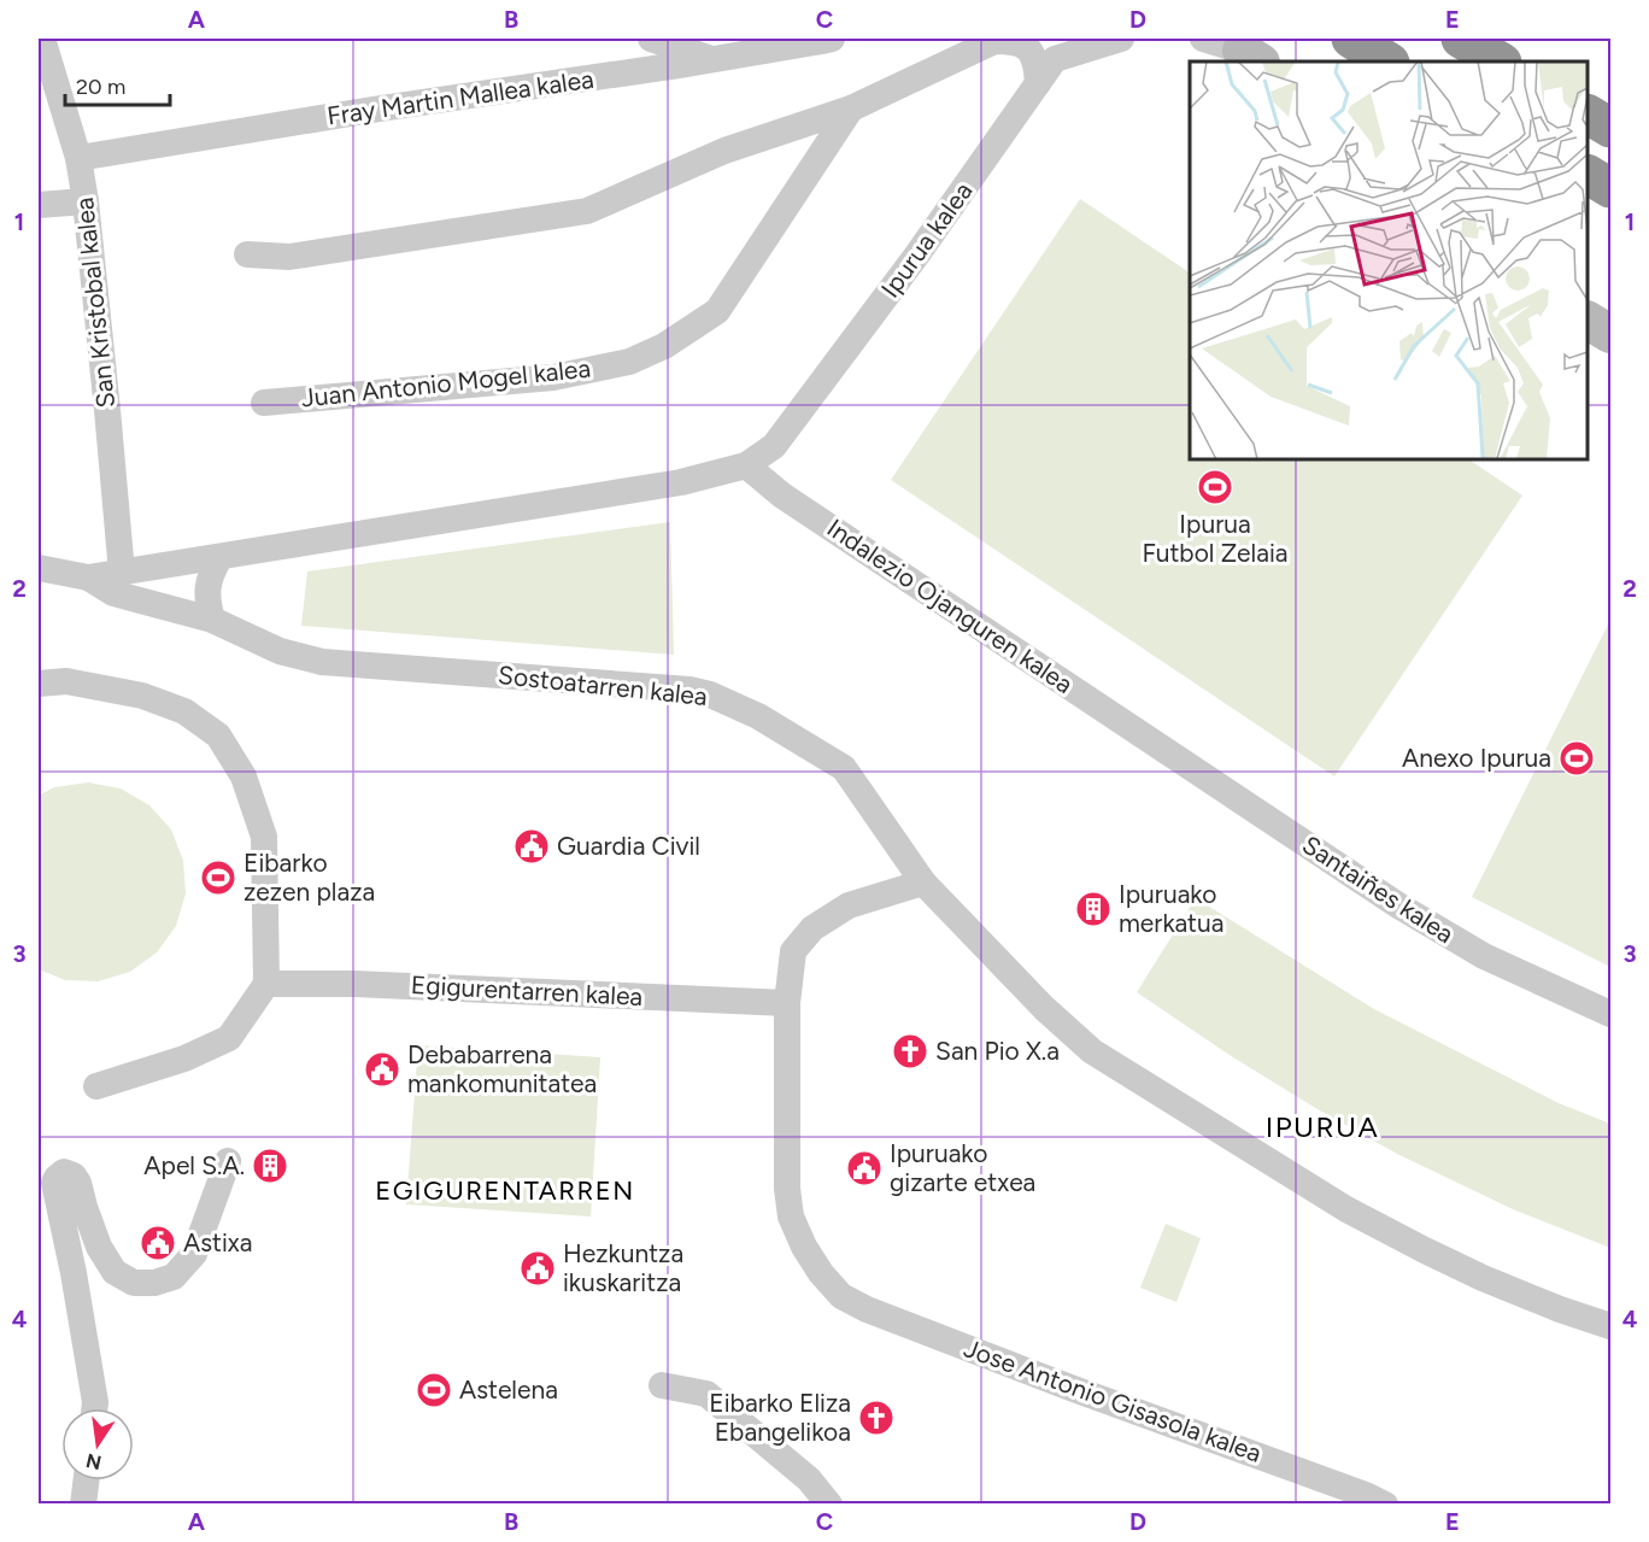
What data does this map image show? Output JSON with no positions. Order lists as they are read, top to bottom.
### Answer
{
  "streets": {
    "street": [
      "Fray Martin Mallea kalea",
      "Ipurua kalea",
      "San Kristobal kalea",
      "Juan Antonio Mogel kalea",
      "Indalezio Ojanguren kalea",
      "Sostoatarren kalea",
      "Santaiñes kalea",
      "Egigurentarren kalea",
      "Jose Antonio Gisasola kalea"
    ]
  },
  "crossings": [
    ["Fray Martin Mallea kalea", "San Kristobal kalea"],
    ["Ipurua kalea", "Indalezio Ojanguren kalea"],
    ["Ipurua kalea", "Sostoatarren kalea"],
    ["San Kristobal kalea", "Sostoatarren kalea"],
    ["Indalezio Ojanguren kalea", "Sostoatarren kalea"],
    ["Indalezio Ojanguren kalea", "Santaiñes kalea"],
    ["Egigurentarren kalea", "Jose Antonio Gisasola kalea"]
  ],
  "districts": ["IPURUA", "EGIGURENTARREN"],
  "places": {
    "sports": [
      "Ipurua Futbol Zelaia",
      "Anexo Ipurua",
      "Eibarko zezen plaza",
      "Astelena"
    ],
    "public building": [
      "Guardia Civil",
      "Debabarrena mankomunitatea",
      "Ipuruako gizarte etxea",
      "Astixa",
      "Hezkuntza ikuskaritza"
    ],
    "building": ["Ipuruako merkatua", "Apel S.A."],
    "church": ["San Pio X.a", "Eibarko Eliza Ebangelikoa"]
  },
  "scale_bar": "20 m",
  "north": "bottom",
  "grid": {
    "columns": [
      "A",
      "B",
      "C",
      "D",
      "E"
    ],
    "rows": [
      "1",
      "2",
      "3",
      "4"
    ]
  }
}
